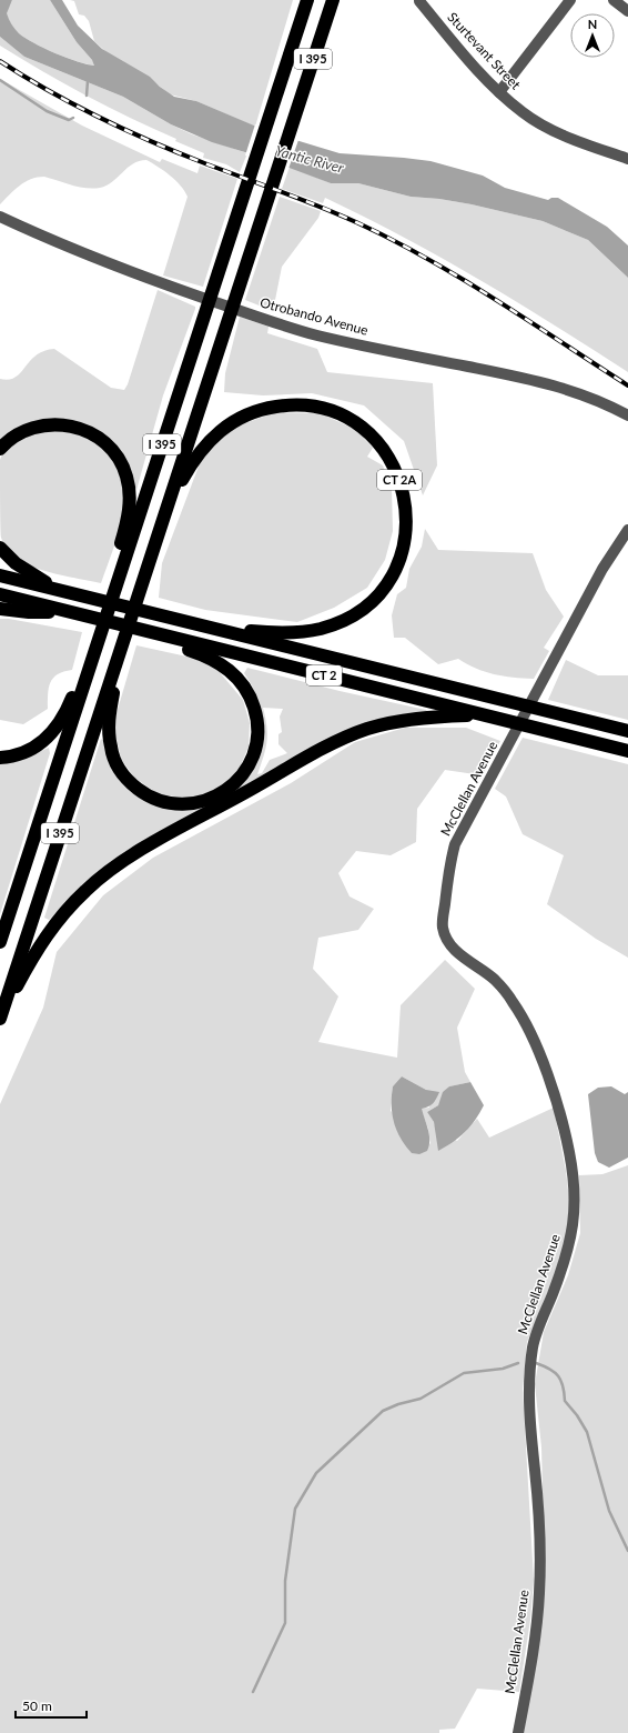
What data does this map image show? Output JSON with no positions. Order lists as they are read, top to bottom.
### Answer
{
  "streets": {
    "highway": ["I 395", "CT 2A", "CT 2"],
    "street": ["Sturtevant Street", "Otrobando Avenue", "McClellan Avenue"]
  },
  "crossings": [
    ["I 395", "CT 2A"],
    ["CT 2A", "CT 2"]
  ],
  "water": ["Yantic River"],
  "scale_bar": "50 m",
  "north": "top"
}
